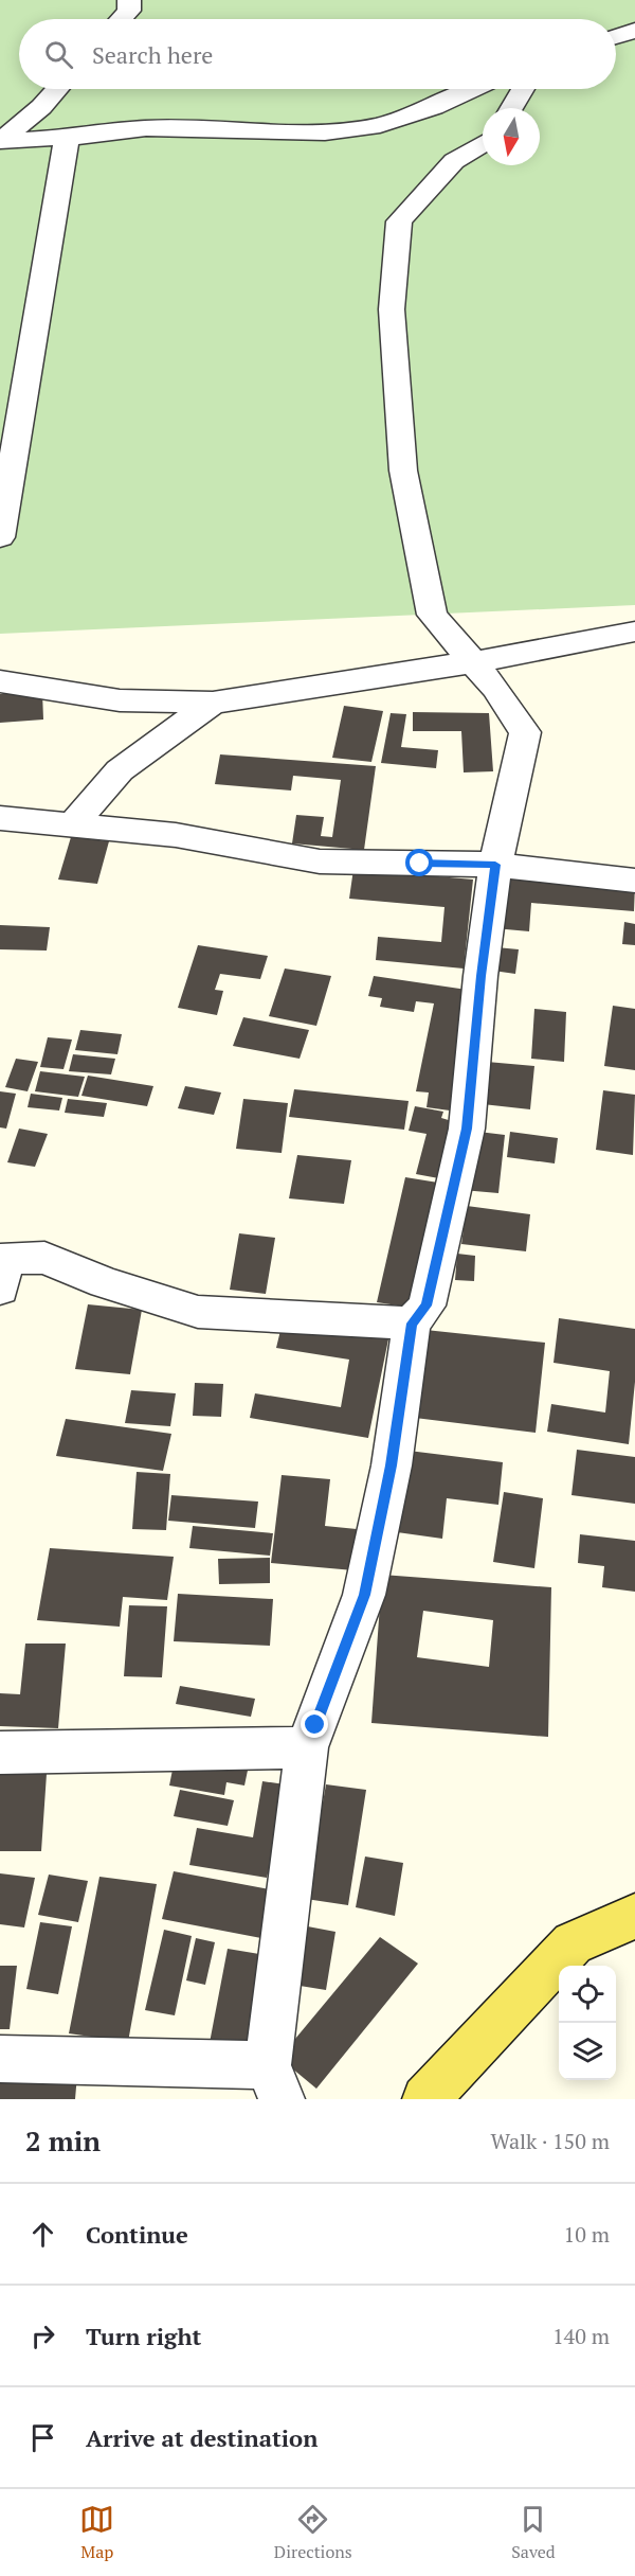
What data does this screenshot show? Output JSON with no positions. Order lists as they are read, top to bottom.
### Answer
{
  "north": "bottom",
  "page": {
    "search": "Search here",
    "heading": ["2 min", "Walk · 150 m"],
    "list": [
      ["Continue", "10 m"],
      ["Turn right", "140 m"],
      "Arrive at destination"
    ],
    "nav": ["Map", "Directions", "Saved"]
  }
}
